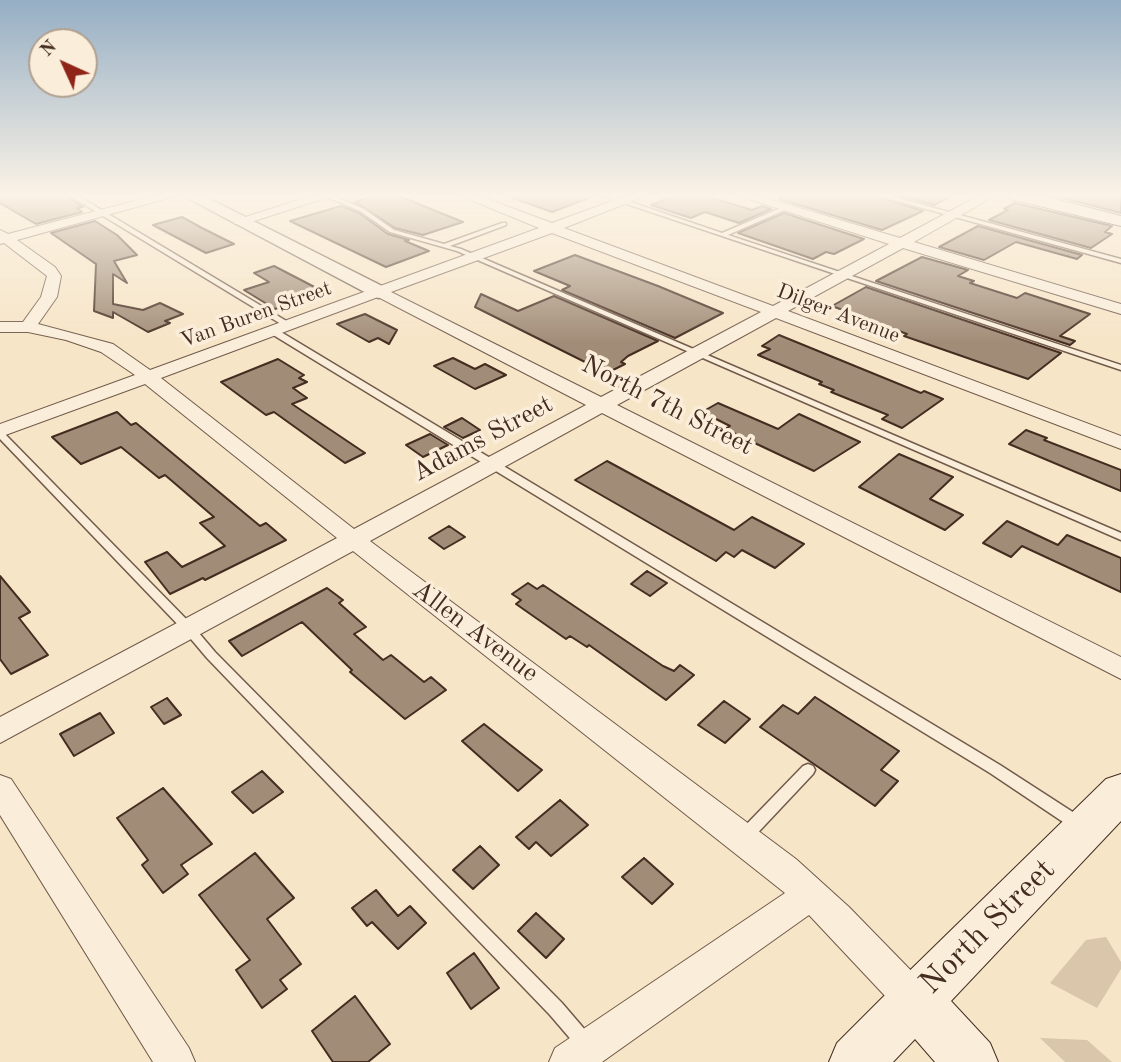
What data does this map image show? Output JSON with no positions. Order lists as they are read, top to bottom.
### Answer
{
  "streets": {
    "main road": ["North Street"],
    "street": [
      "Dilger Avenue",
      "Van Buren Street",
      "North 7th Street",
      "Adams Street",
      "Allen Avenue"
    ]
  },
  "crossings": [
    ["Dilger Avenue", "Adams Street"],
    ["Van Buren Street", "North 7th Street"],
    ["Van Buren Street", "Allen Avenue"],
    ["North 7th Street", "Adams Street"],
    ["Adams Street", "Allen Avenue"],
    ["Allen Avenue", "North Street"]
  ],
  "north": "top left"
}
